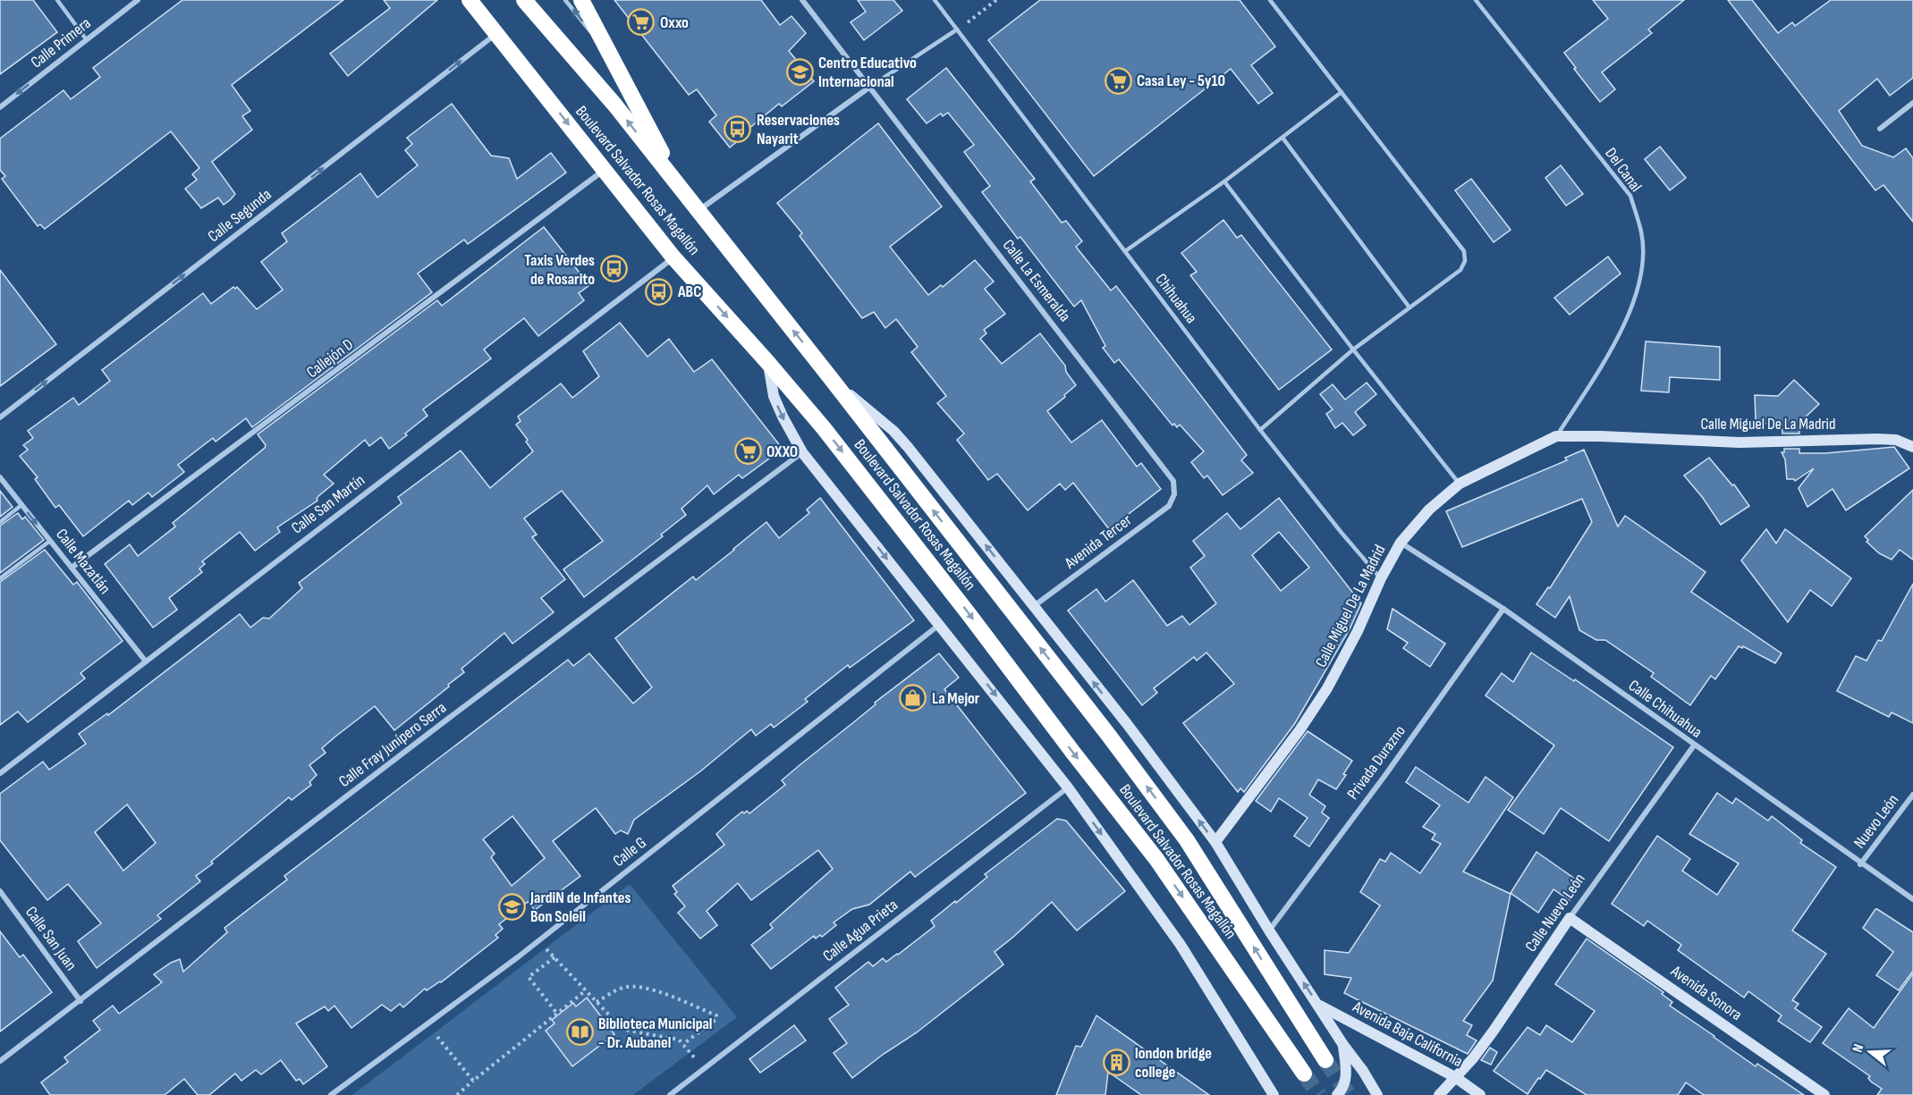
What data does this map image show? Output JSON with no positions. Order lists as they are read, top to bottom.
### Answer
{
  "streets": {
    "highway": ["Boulevard Salvador Rosas Magallón"],
    "main road": [
      "Calle Miguel De La Madrid",
      "Calle Nuevo León",
      "Avenida Sonora",
      "Avenida Baja California"
    ],
    "street": [
      "Calle Primera",
      "Calle Segunda",
      "Calle La Esmeralda",
      "Callejón D",
      "Calle San Martín",
      "Avenida Tercer",
      "Calle Mazatlán",
      "Calle Chihuahua",
      "Calle Fray Junípero Serra",
      "Privada Durazno",
      "Nuevo León",
      "Calle G",
      "Calle Agua Prieta",
      "Calle San Juan"
    ],
    "lane": ["Del Canal", "Chihuahua"]
  },
  "crossings": [
    ["Del Canal", "Calle Miguel De La Madrid"],
    ["Boulevard Salvador Rosas Magallón", "Calle Segunda"],
    ["Boulevard Salvador Rosas Magallón", "Callejón D"],
    ["Boulevard Salvador Rosas Magallón", "Calle San Martín"],
    ["Calle La Esmeralda", "Avenida Tercer"],
    ["Chihuahua", "Calle Miguel De La Madrid"],
    ["Callejón D", "Calle Mazatlán"],
    ["Calle Miguel De La Madrid", "Calle Chihuahua"],
    ["Calle San Martín", "Calle Mazatlán"],
    ["Calle Chihuahua", "Privada Durazno"],
    ["Calle Chihuahua", "Nuevo León"],
    ["Calle Chihuahua", "Calle Nuevo León"],
    ["Calle Fray Junípero Serra", "Calle San Juan"],
    ["Calle Nuevo León", "Avenida Sonora"],
    ["Calle Nuevo León", "Avenida Baja California"]
  ],
  "one_way": ["Calle Primera", "Calle Segunda"],
  "places": {
    "supermarket": ["Oxxo", "Casa Ley - 5y10", "OXXO"],
    "school or university": ["Centro Educativo Internacional", "JardiN de Infantes Bon Soleil"],
    "bus stop": ["Reservaciones Nayarit", "Taxis Verdes de Rosarito", "ABC"],
    "shop": ["La Mejor"],
    "library": ["Biblioteca Municipal - Dr. Aubanel"],
    "building": ["london bridge college"]
  },
  "north": "left"
}
